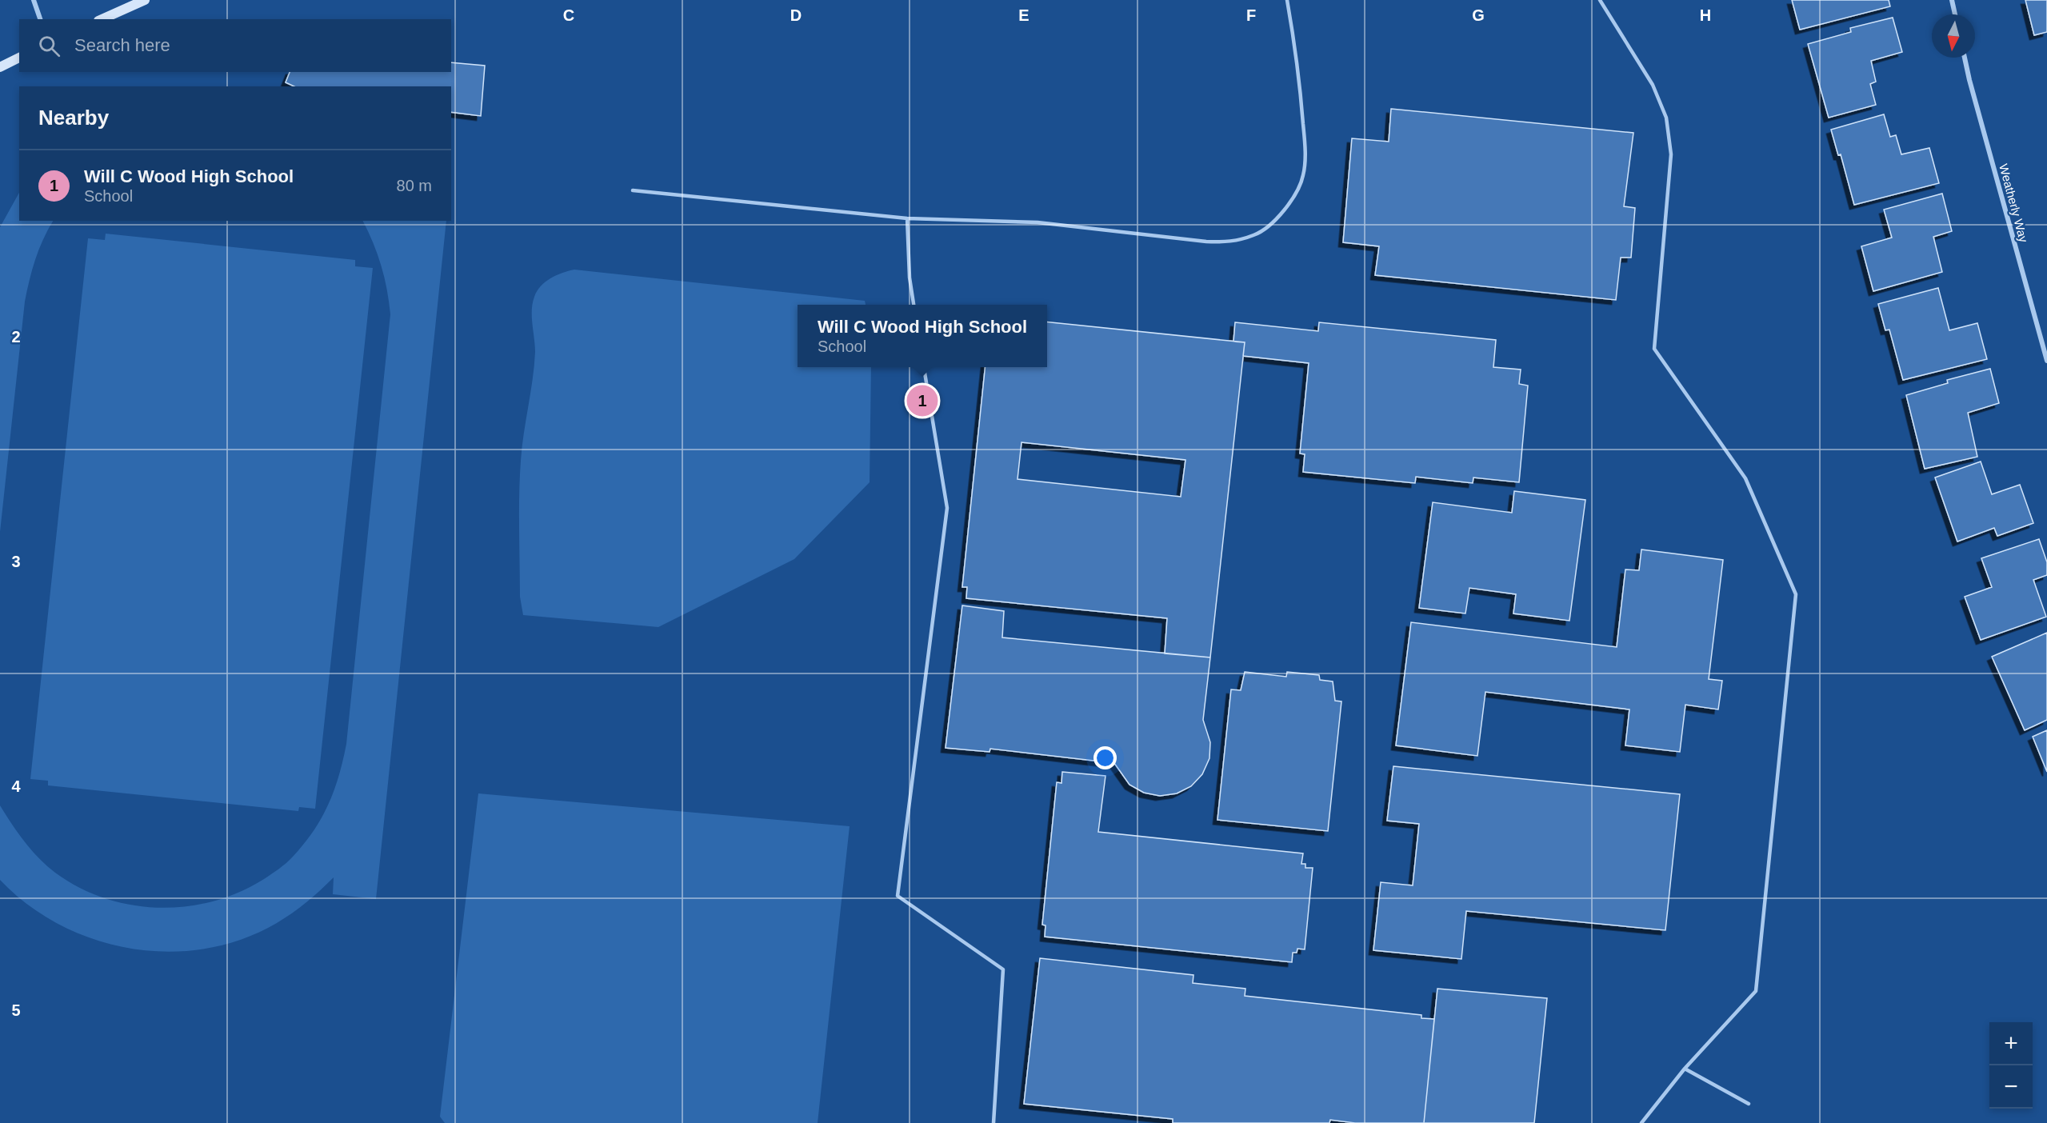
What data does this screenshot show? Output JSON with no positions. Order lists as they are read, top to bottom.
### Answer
{
  "streets": {
    "street": ["Weatherly Way"]
  },
  "north": "bottom",
  "page": {
    "search": "Search here",
    "heading": "Nearby",
    "list": [
      {
        "mark": "1",
        "name": "Will C Wood High School",
        "note": "School",
        "value": "80 m"
      }
    ],
    "popup": ["Will C Wood High School", "School"],
    "pins": "1",
    "map_buttons": ["+", "−"]
  },
  "grid": {
    "columns": [
      "C",
      "D",
      "E",
      "F",
      "G",
      "H"
    ],
    "rows": [
      "2",
      "3",
      "4",
      "5"
    ]
  }
}
